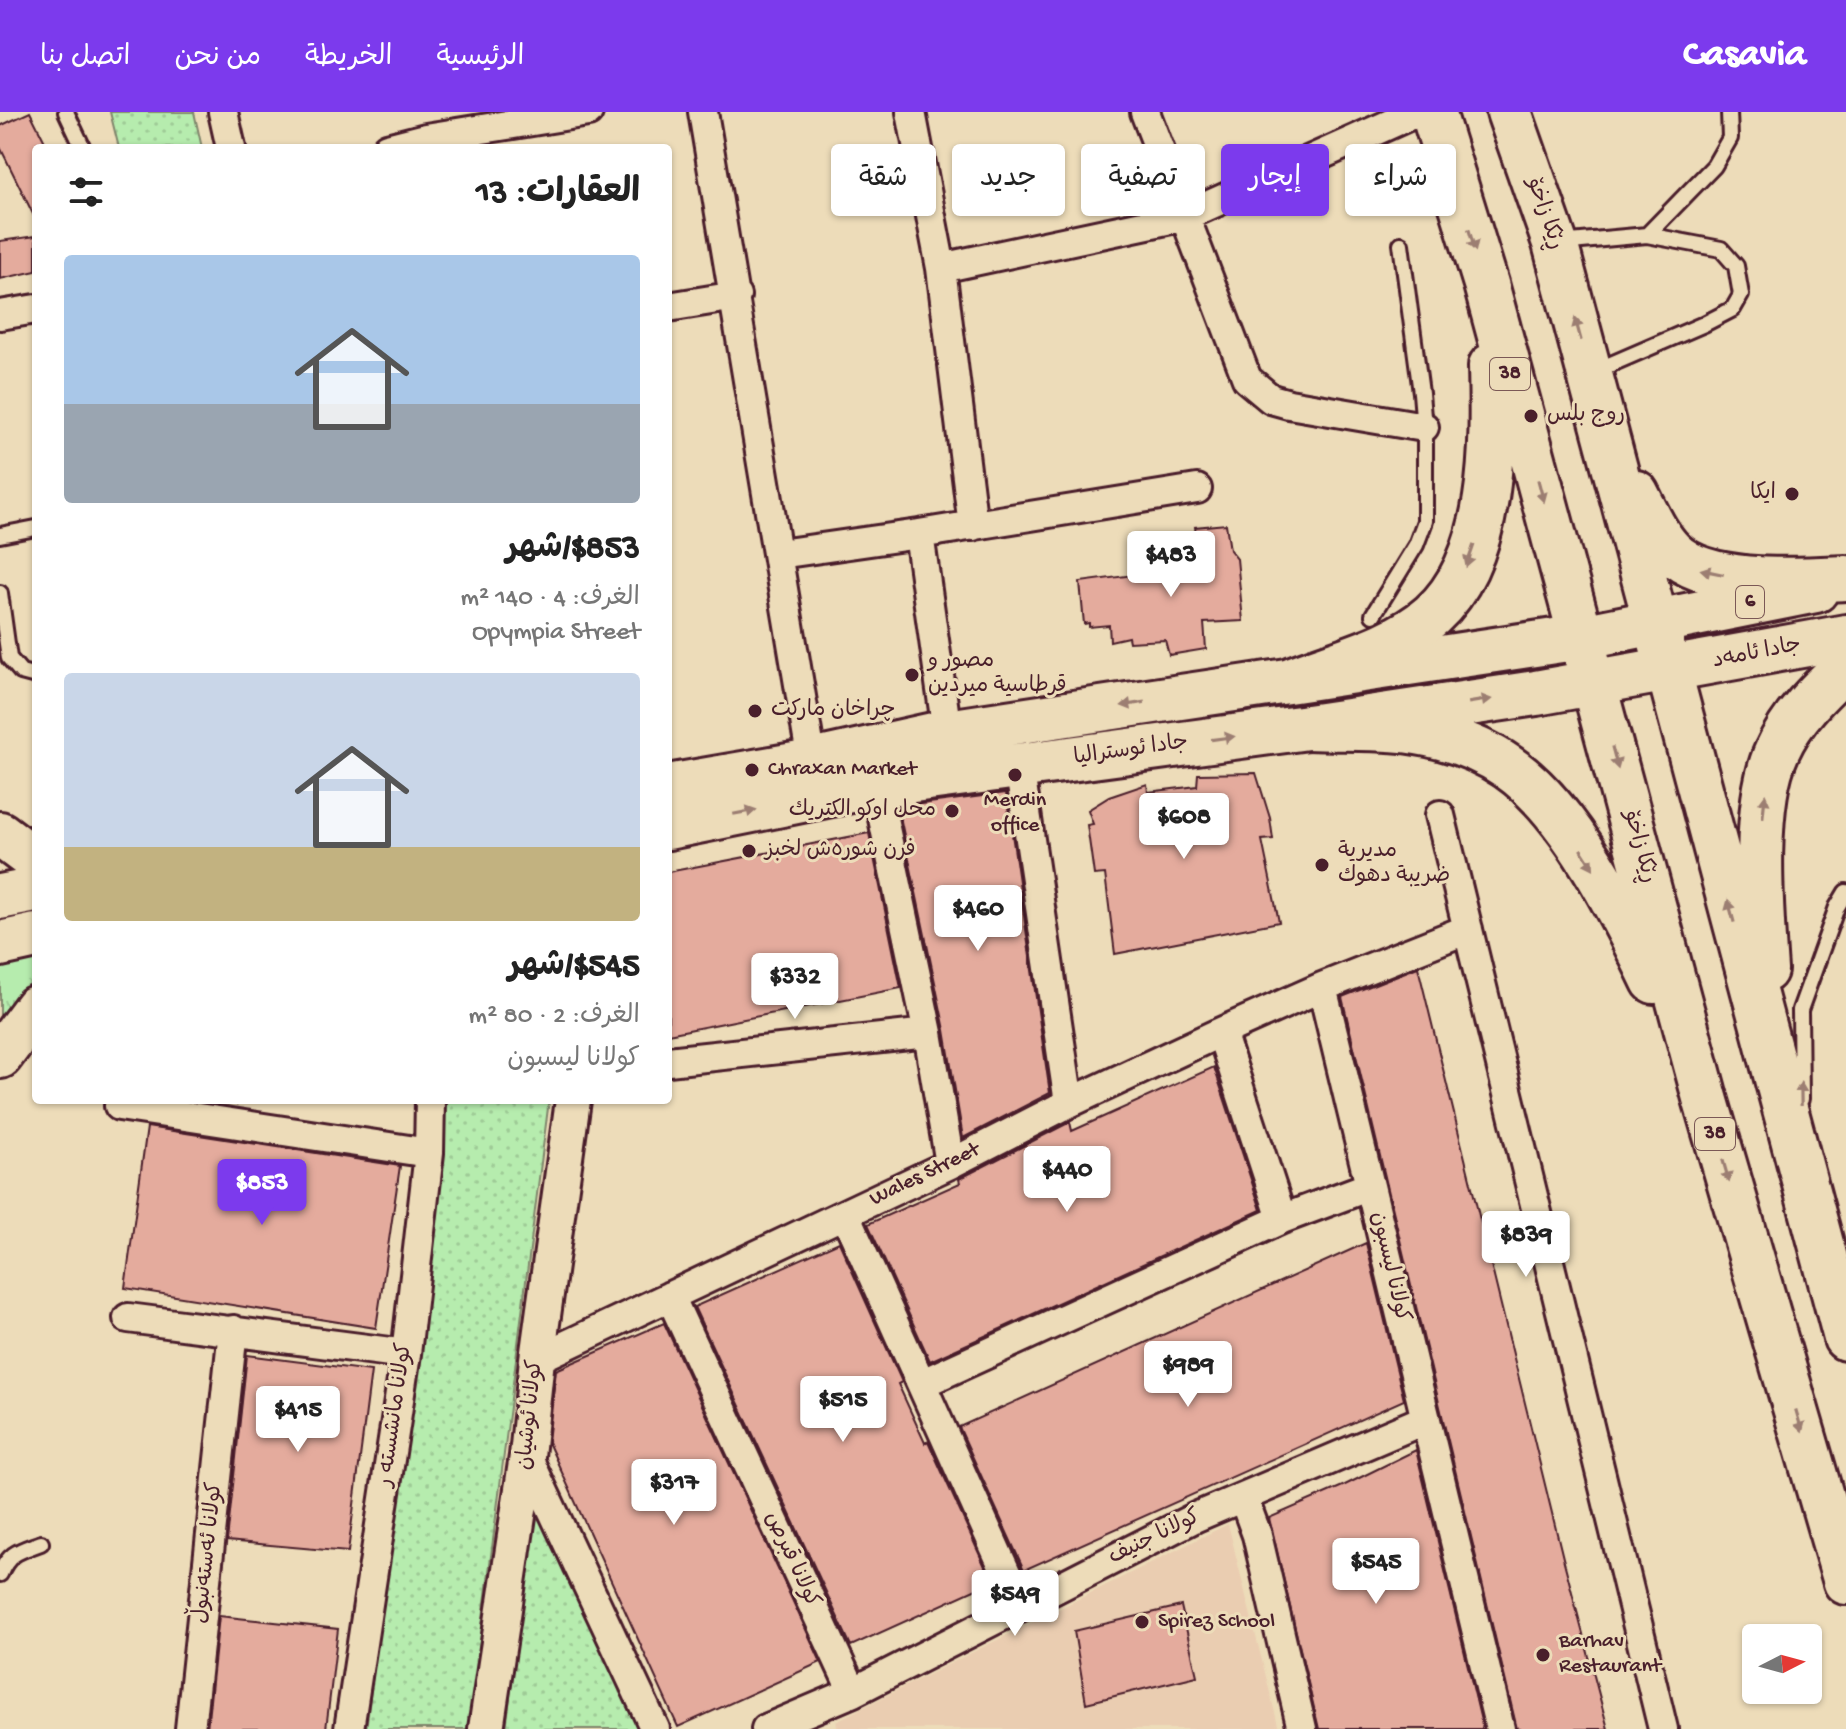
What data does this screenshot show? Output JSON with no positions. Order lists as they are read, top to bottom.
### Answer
{
  "streets": {
    "main road": [
      "ڕێکا زاخۆ",
      "38",
      "6",
      "جادا ئامەد",
      "جادا ئوسترالیا"
    ],
    "street": [
      "Wales Street",
      "كولانا ليسبون",
      "كولانا مانشسته ر",
      "كولانا ئوشيان",
      "كولانا جنيف",
      "كولانا ئەستەنبوڵ",
      "كولانا قبرص"
    ]
  },
  "crossings": [
    ["ڕێکا زاخۆ", "6"],
    ["ڕێکا زاخۆ", "جادا ئامەد"],
    ["ڕێکا زاخۆ", "جادا ئوسترالیا"],
    ["6", "جادا ئوسترالیا"],
    ["جادا ئامەد", "جادا ئوسترالیا"],
    ["Wales Street", "كولانا ئوشيان"],
    ["Wales Street", "كولانا قبرص"],
    ["كولانا ليسبون", "كولانا جنيف"],
    ["كولانا جنيف", "كولانا قبرص"]
  ],
  "places": [
    "روج بلس",
    "ايكا",
    "مصور و قرطاسية ميردين",
    "چراخان ماركت",
    "Chraxan Market",
    "Merdin office",
    "محل اوكو الكتريك",
    "فرن شوره‌ش لخبز",
    "مديرية ضريبة دهوك",
    "Spirez School",
    "Barhav Restaurant"
  ],
  "north": "right",
  "page": {
    "header": "Casavia",
    "nav": [
      "الرئيسية",
      "الخريطة",
      "من نحن",
      "اتصل بنا"
    ],
    "chip": [
      "شراء",
      "إيجار",
      "تصفية",
      "جديد",
      "شقة"
    ],
    "heading": "العقارات: 13",
    "list": [
      {
        "name": "$853/شهر",
        "note": "الغرف: 4 · 140 m² · Opympia Street"
      },
      {
        "name": "$545/شهر",
        "note": "الغرف: 2 · 80 m² · كولانا ليسبون"
      }
    ],
    "price": [
      "$483",
      "$608",
      "$460",
      "$332",
      "$440",
      "$853",
      "$839",
      "$989",
      "$515",
      "$415",
      "$317",
      "$545",
      "$549"
    ]
  }
}
